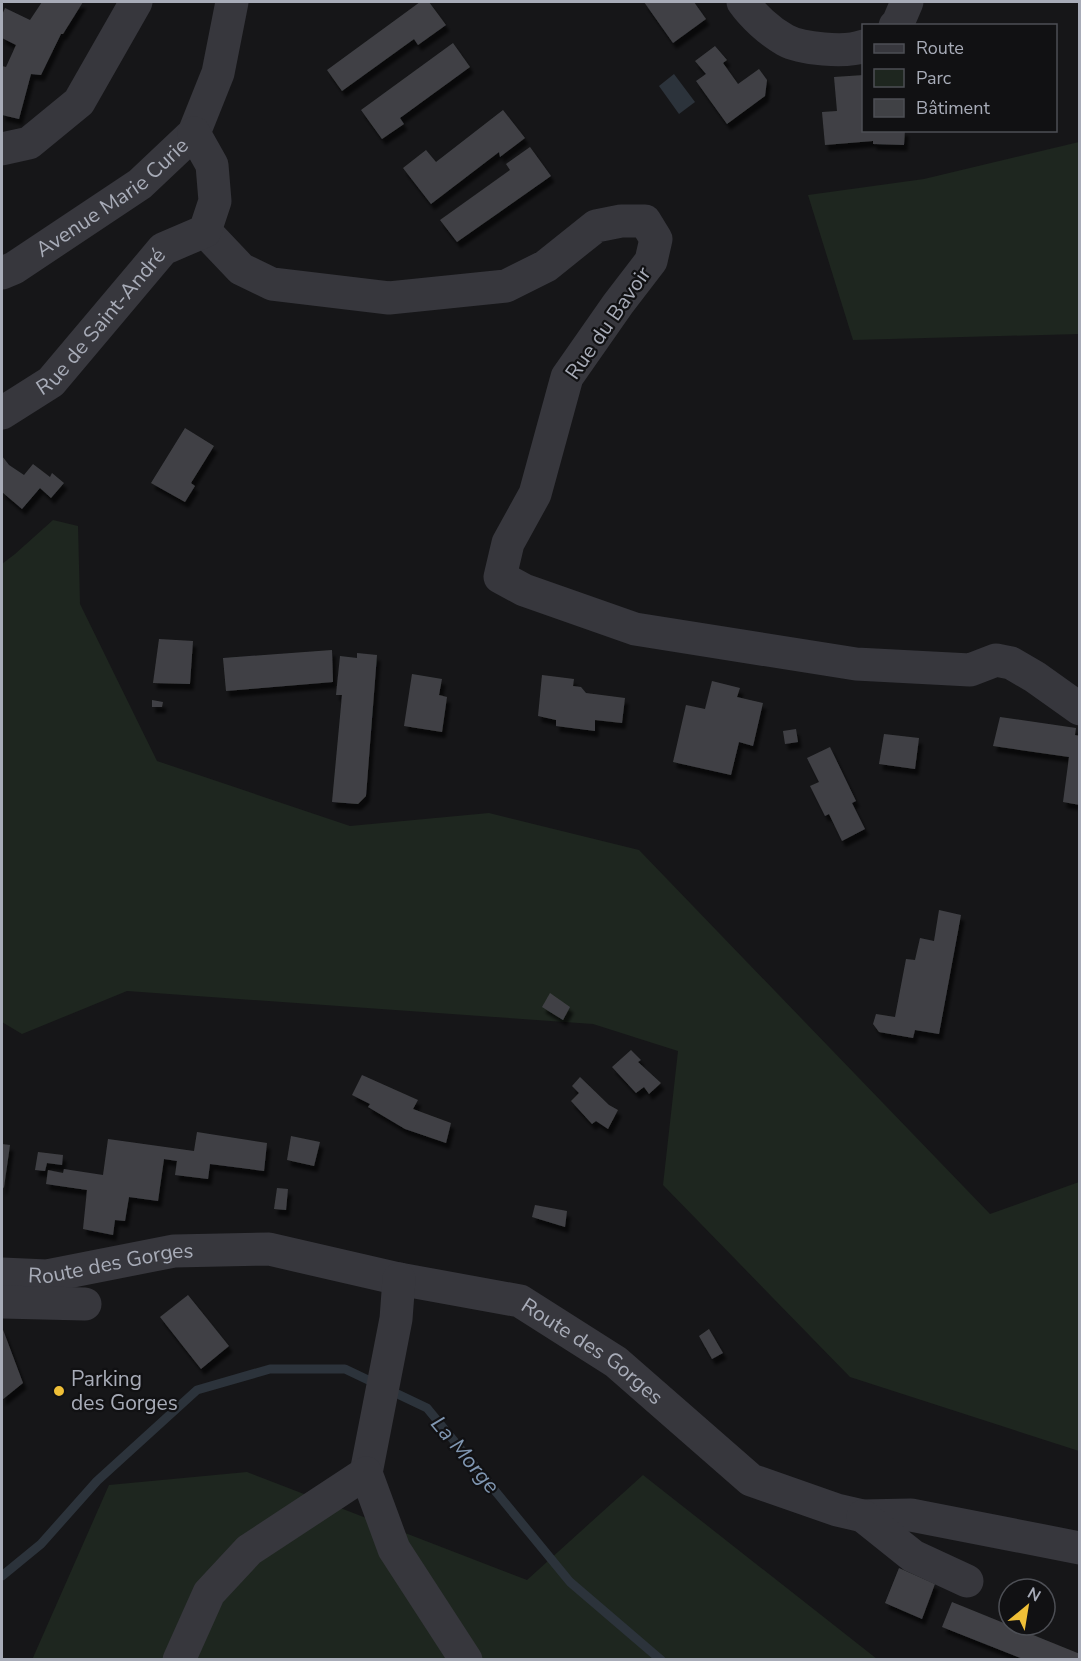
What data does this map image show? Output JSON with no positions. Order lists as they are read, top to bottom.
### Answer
{
  "streets": {
    "street": [
      "Avenue Marie Curie",
      "Rue de Saint-André",
      "Rue du Bavoir",
      "Route des Gorges"
    ]
  },
  "crossings": [
    ["Rue de Saint-André", "Rue du Bavoir"]
  ],
  "water": ["La Morge"],
  "places": ["Parking des Gorges"],
  "legend": ["Route", "Parc", "Bâtiment"],
  "north": "top right"
}
